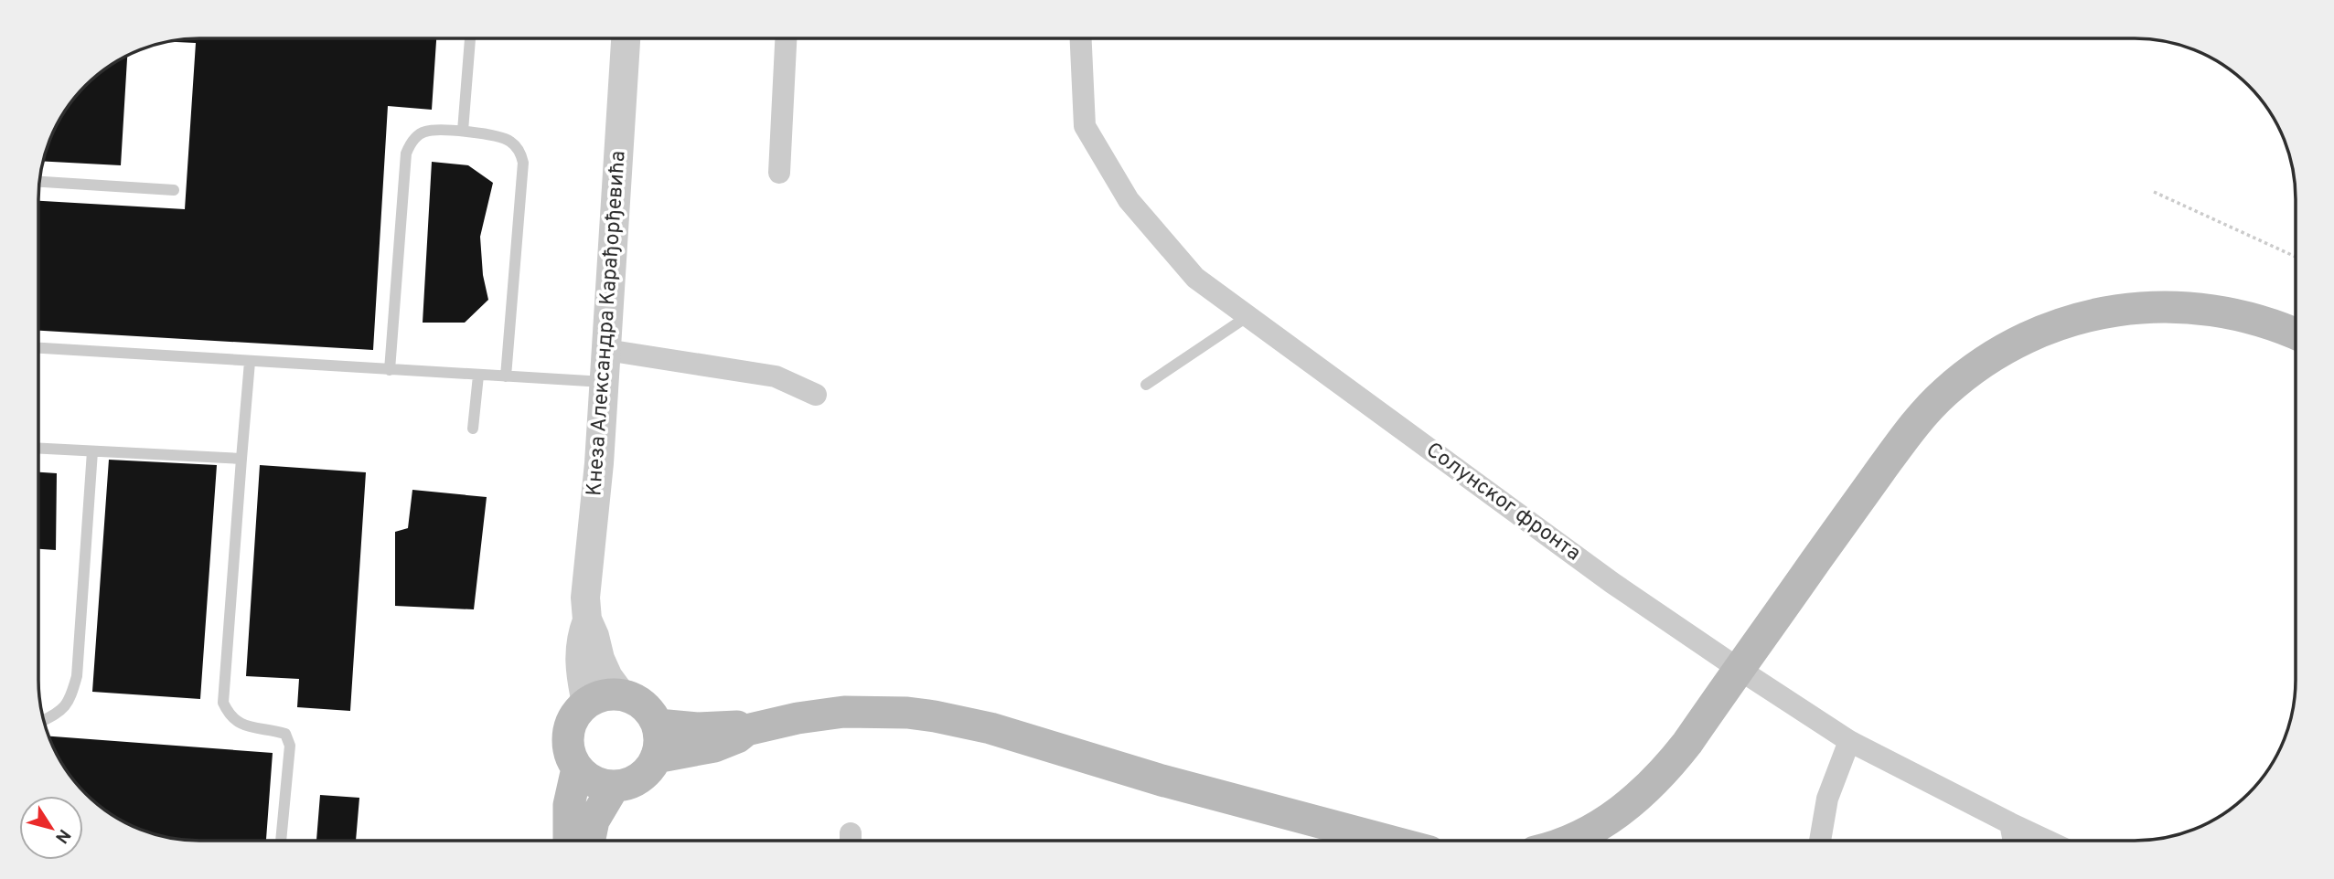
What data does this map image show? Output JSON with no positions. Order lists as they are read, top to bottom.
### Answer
{
  "streets": {
    "street": ["Кнеза Александра Карађорђевића", "Солунског фронта"]
  },
  "north": "bottom right"
}
